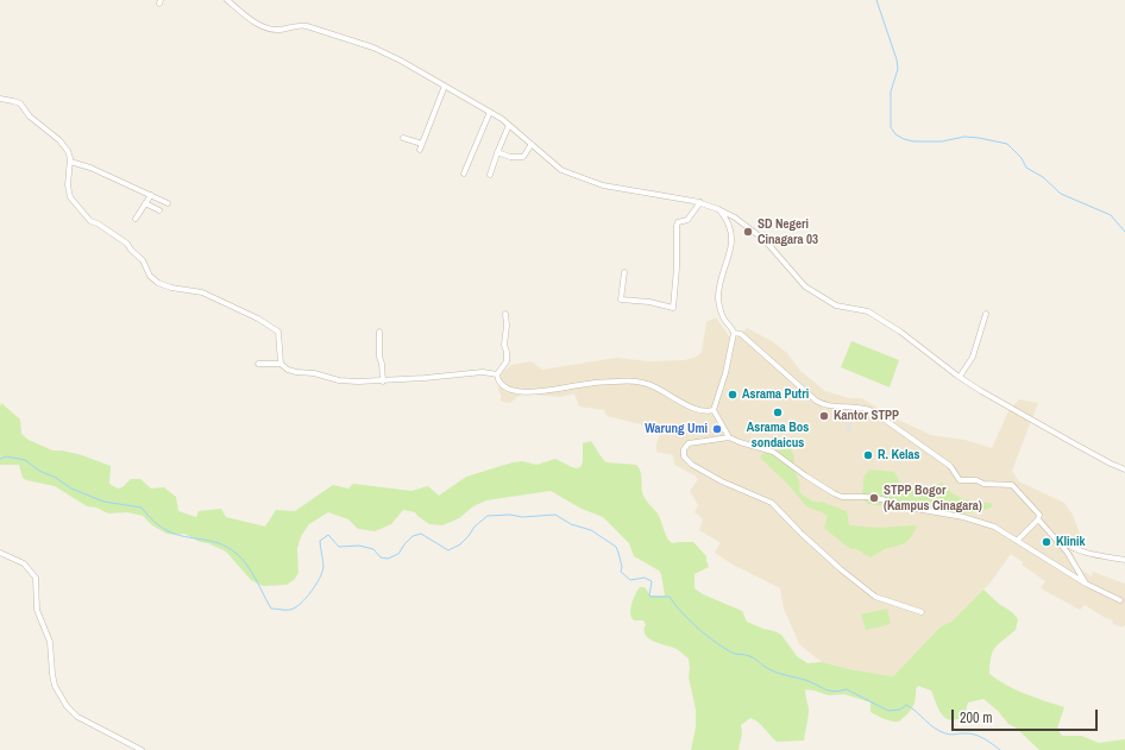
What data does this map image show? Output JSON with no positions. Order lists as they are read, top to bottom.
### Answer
{
  "places": [
    "SD Negeri Cinagara 03",
    "Asrama Putri",
    "Asrama Bos sondaicus",
    "Kantor STPP",
    "Warung Umi",
    "R. Kelas",
    "STPP Bogor (Kampus Cinagara)",
    "Klinik"
  ],
  "scale_bar": "200 m"
}
